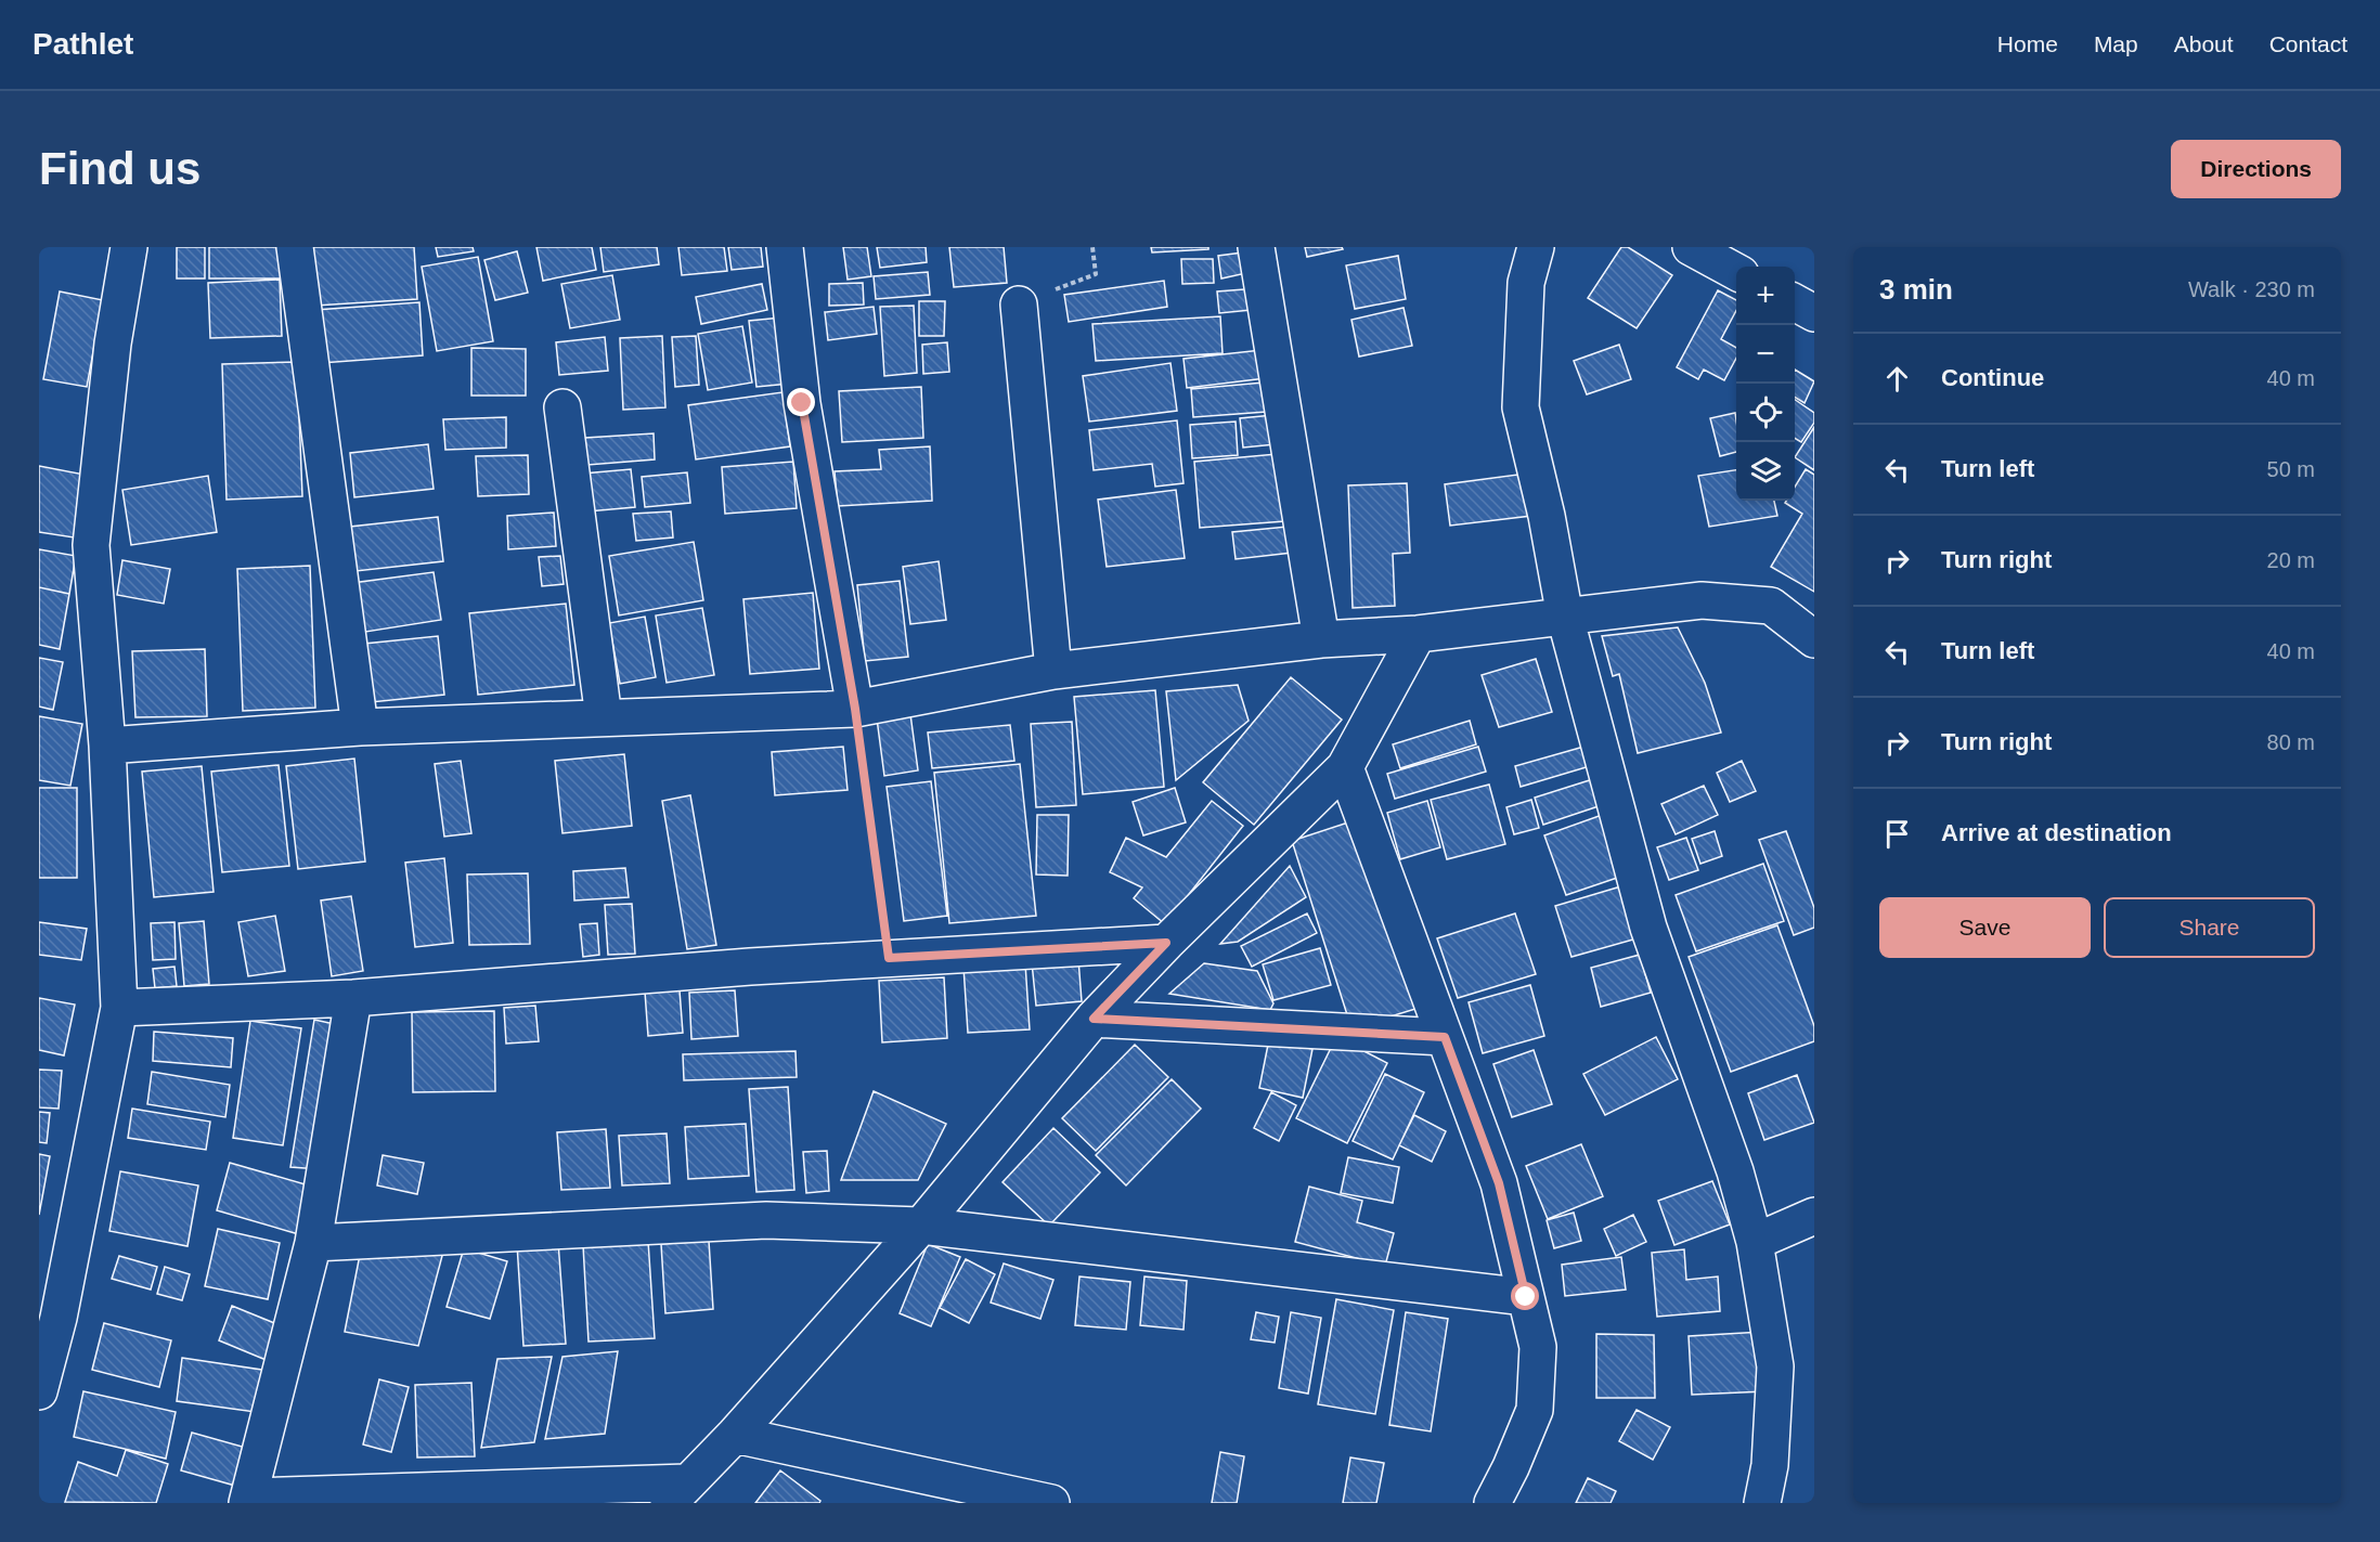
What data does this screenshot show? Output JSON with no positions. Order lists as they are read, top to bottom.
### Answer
{
  "page": {
    "header": "Pathlet",
    "nav": [
      "Home",
      "Map",
      "About",
      "Contact"
    ],
    "buttons": [
      "Directions",
      ["Save", "Share"]
    ],
    "title": "Find us",
    "heading": ["3 min", "Walk · 230 m"],
    "map_buttons": ["+", "−"],
    "list": [
      ["Continue", "40 m"],
      ["Turn left", "50 m"],
      ["Turn right", "20 m"],
      ["Turn left", "40 m"],
      ["Turn right", "80 m"],
      "Arrive at destination"
    ]
  }
}
